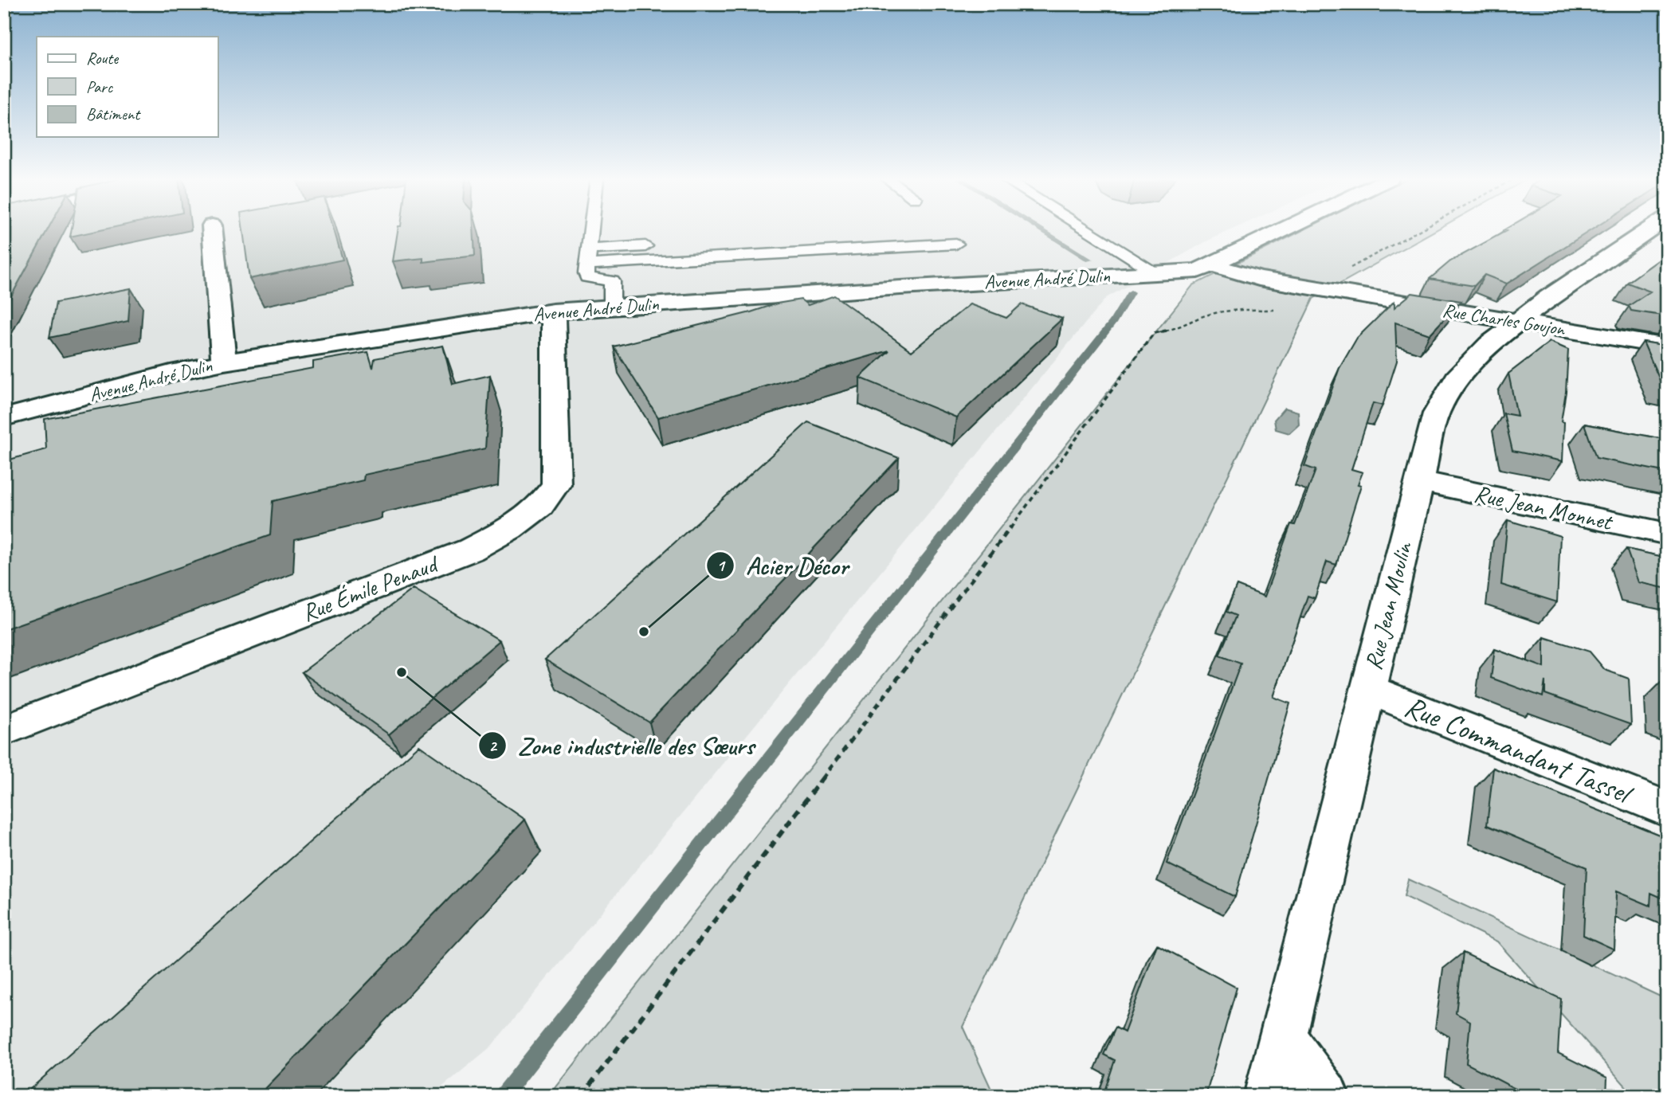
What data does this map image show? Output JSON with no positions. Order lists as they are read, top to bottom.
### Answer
{
  "streets": {
    "street": [
      "Avenue André Dulin",
      "Rue Charles Goujon",
      "Rue Jean Monnet",
      "Rue Émile Penaud",
      "Rue Jean Moulin",
      "Rue Commandant Tassel"
    ]
  },
  "crossings": [
    ["Avenue André Dulin", "Rue Charles Goujon"],
    ["Avenue André Dulin", "Rue Émile Penaud"],
    ["Rue Charles Goujon", "Rue Jean Moulin"],
    ["Rue Jean Monnet", "Rue Jean Moulin"],
    ["Rue Jean Moulin", "Rue Commandant Tassel"]
  ],
  "places": ["Acier Décor", "Zone industrielle des Sœurs"],
  "legend": ["Route", "Parc", "Bâtiment"]
}
